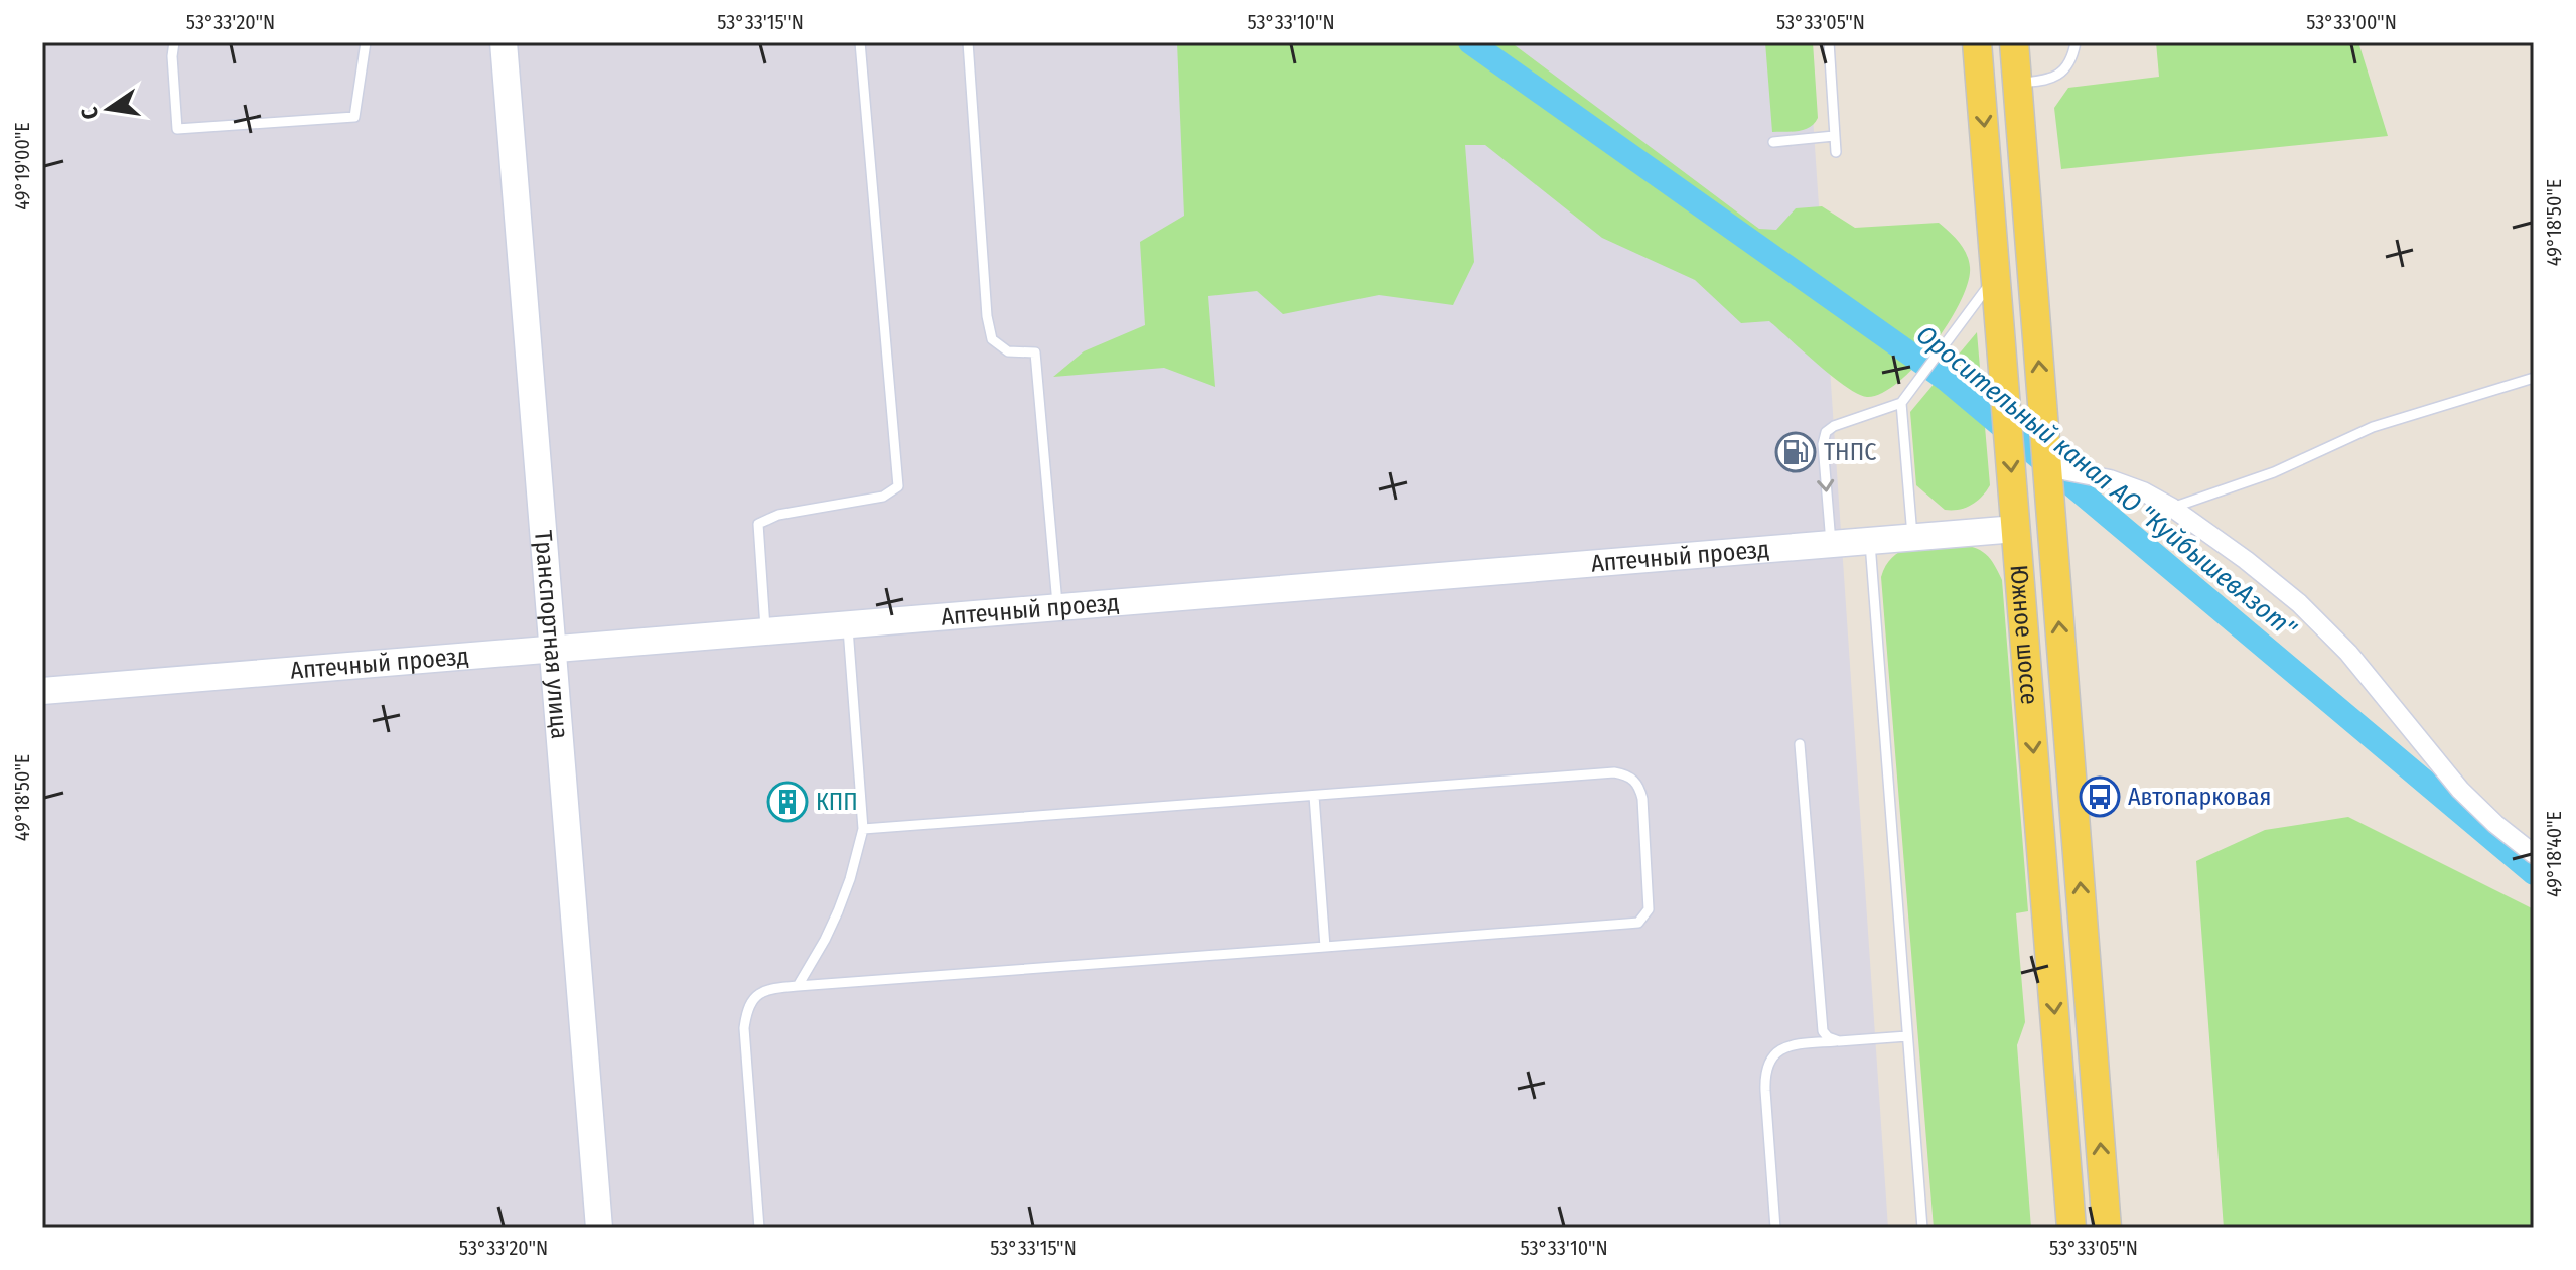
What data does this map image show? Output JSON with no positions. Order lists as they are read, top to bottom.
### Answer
{
  "streets": {
    "main road": ["Южное шоссе"],
    "street": ["Аптечный проезд", "Транспортная улица"]
  },
  "crossings": [
    ["Аптечный проезд", "Транспортная улица"],
    ["Аптечный проезд", "Южное шоссе"]
  ],
  "water": ["Оросительный канал АО \"КуйбышевАзот\""],
  "places": {
    "fuel station": ["ТНПС"],
    "bus stop": ["Автопарковая"],
    "building": ["КПП"]
  },
  "north": "left",
  "coordinates": [
    "53°33'20\"N",
    "53°33'15\"N",
    "53°33'10\"N",
    "53°33'05\"N",
    "53°33'00\"N",
    "49°19'00\"E",
    "49°18'50\"E",
    "49°18'40\"E"
  ]
}
